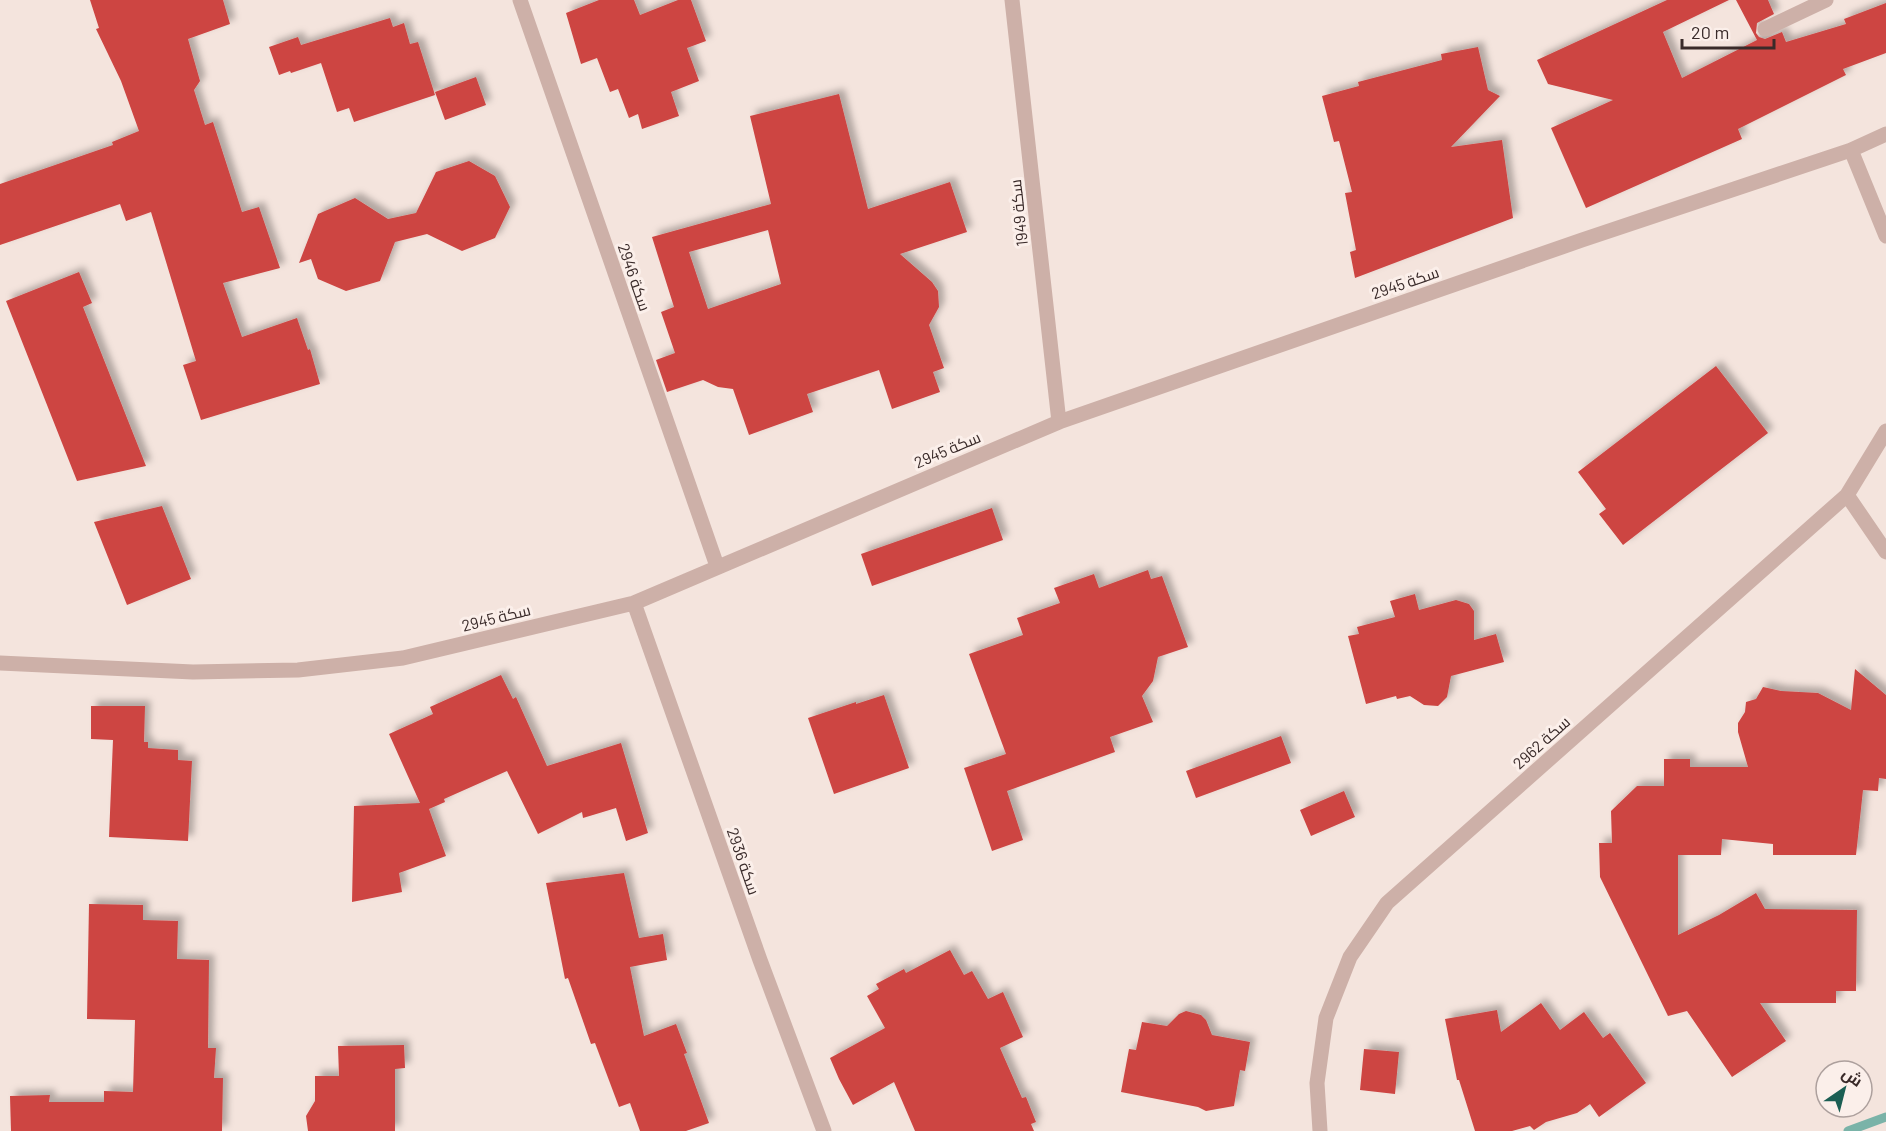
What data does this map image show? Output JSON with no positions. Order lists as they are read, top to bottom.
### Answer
{
  "streets": {
    "street": [
      "سكة 1949",
      "سكة 2946",
      "سكة 2945",
      "سكة 2962",
      "سكة 2936"
    ]
  },
  "crossings": [
    ["سكة 1949", "سكة 2945"],
    ["سكة 2946", "سكة 2945"],
    ["سكة 2945", "سكة 2936"]
  ],
  "scale_bar": "20 m",
  "north": "top right"
}
